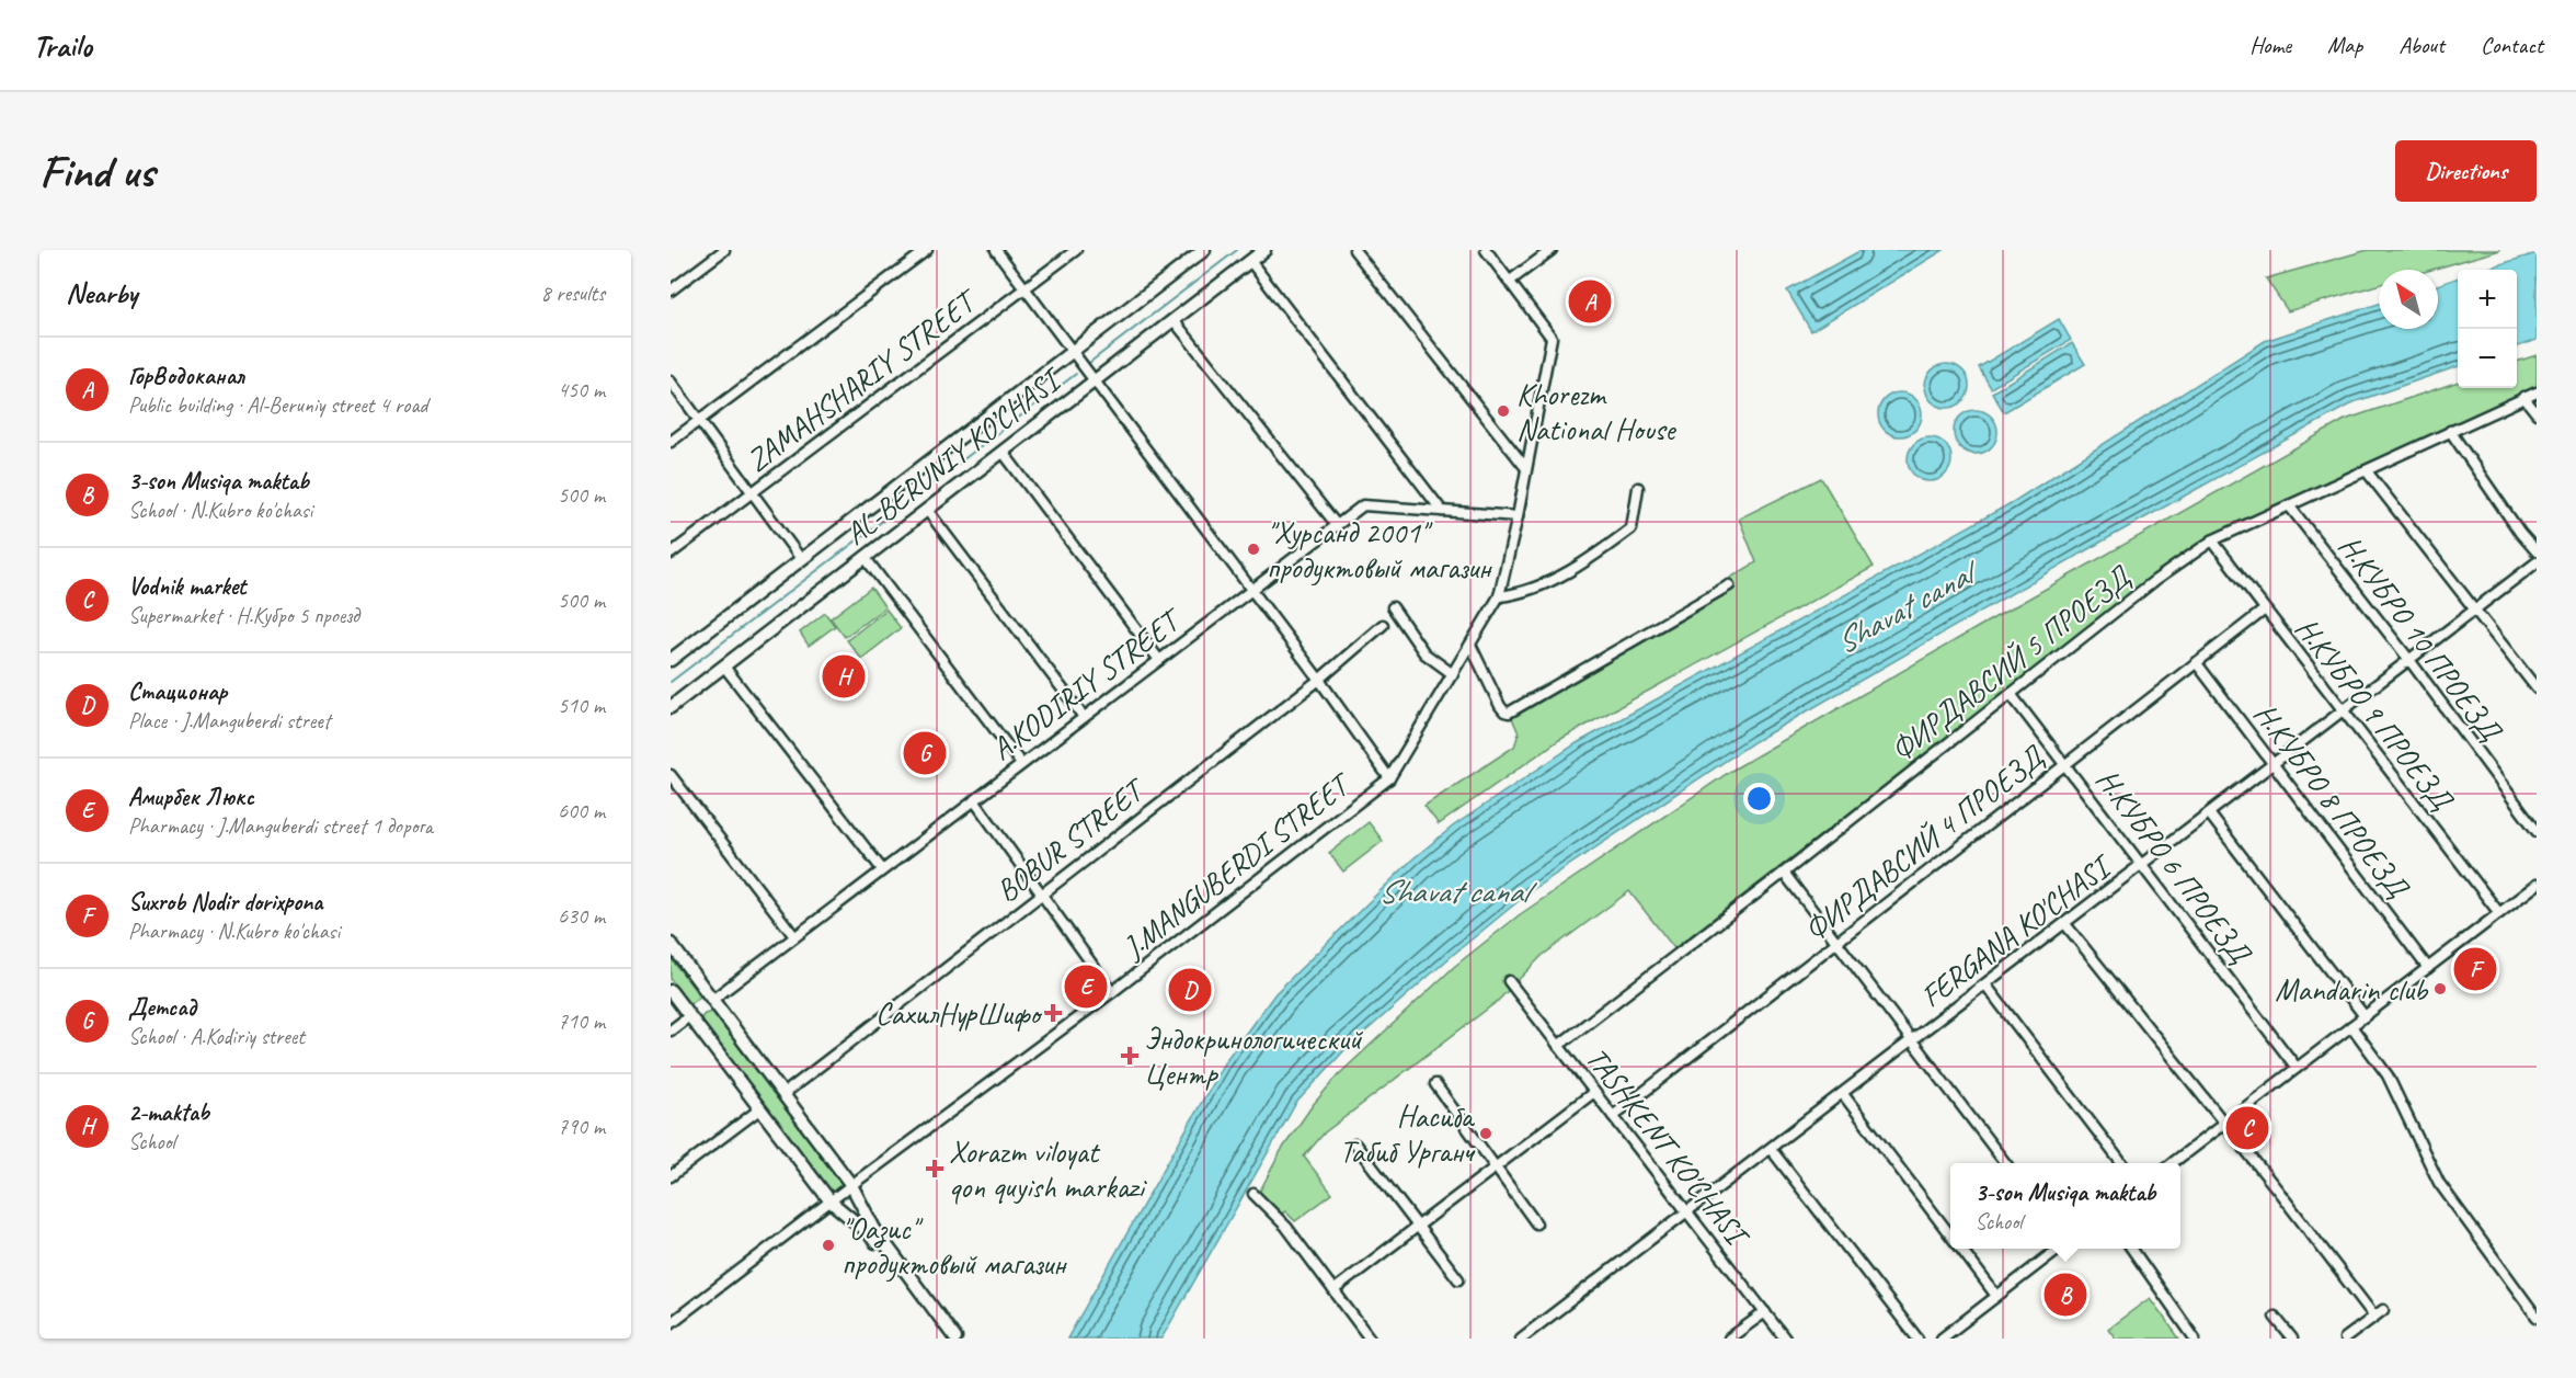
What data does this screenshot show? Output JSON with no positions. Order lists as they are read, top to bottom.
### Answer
{
  "streets": {
    "main road": ["AL-BERUNIY KO’CHASI"],
    "street": [
      "ZAMAHSHARIY STREET",
      "Н.КУБРО 10 ПРОЕЗД",
      "ФИРДАВСИЙ 5 ПРОЕЗД",
      "A.KODIRIY STREET",
      "Н.КУБРО 9 ПРОЕЗД",
      "Н.КУБРО 8 ПРОЕЗД",
      "BOBUR STREET",
      "ФИРДАВСИЙ 4 ПРОЕЗД",
      "Н.КУБРО 6 ПРОЕЗД",
      "J.MANGUBERDI STREET",
      "FERGANA KO'CHASI",
      "TASHKENT KO'CHASI"
    ]
  },
  "crossings": [
    ["Н.КУБРО 10 ПРОЕЗД", "ФИРДАВСИЙ 5 ПРОЕЗД"],
    ["Н.КУБРО 10 ПРОЕЗД", "FERGANA KO'CHASI"],
    ["ФИРДАВСИЙ 5 ПРОЕЗД", "Н.КУБРО 9 ПРОЕЗД"],
    ["ФИРДАВСИЙ 5 ПРОЕЗД", "Н.КУБРО 6 ПРОЕЗД"],
    ["ФИРДАВСИЙ 5 ПРОЕЗД", "TASHKENT KO'CHASI"],
    ["A.KODIRIY STREET", "J.MANGUBERDI STREET"],
    ["Н.КУБРО 9 ПРОЕЗД", "ФИРДАВСИЙ 4 ПРОЕЗД"],
    ["Н.КУБРО 9 ПРОЕЗД", "FERGANA KO'CHASI"],
    ["Н.КУБРО 8 ПРОЕЗД", "ФИРДАВСИЙ 4 ПРОЕЗД"],
    ["Н.КУБРО 8 ПРОЕЗД", "FERGANA KO'CHASI"],
    ["ФИРДАВСИЙ 4 ПРОЕЗД", "Н.КУБРО 6 ПРОЕЗД"],
    ["ФИРДАВСИЙ 4 ПРОЕЗД", "TASHKENT KO'CHASI"],
    ["Н.КУБРО 6 ПРОЕЗД", "FERGANA KO'CHASI"],
    ["FERGANA KO'CHASI", "TASHKENT KO'CHASI"]
  ],
  "water": ["Shavat canal"],
  "places": {
    "other": [
      "Khorezm National House",
      "\"Хурсанд 2001\" продуктовый магазин",
      "Mandarin club",
      "Насиба Табиб Урганч",
      "\"Оазис\" продуктовый магазин"
    ],
    "health": ["СахилНурШифо", "Эндокринологический Центр", "Xorazm viloyat qon quyish markazi"]
  },
  "north": "top left",
  "page": {
    "header": "Trailo",
    "nav": [
      "Home",
      "Map",
      "About",
      "Contact"
    ],
    "buttons": "Directions",
    "title": "Find us",
    "heading": ["Nearby", "8 results"],
    "map_buttons": ["+", "−"],
    "pins": [
      "A",
      "H",
      "G",
      "F",
      "E",
      "D",
      "C",
      "B"
    ],
    "list": [
      {
        "mark": "A",
        "name": "ГорВодоканал",
        "note": "Public building · Al-Beruniy street 4 road",
        "value": "450 m"
      },
      {
        "mark": "B",
        "name": "3-son Musiqa maktab",
        "note": "School · N.Kubro ko'chasi",
        "value": "500 m"
      },
      {
        "mark": "C",
        "name": "Vodnik market",
        "note": "Supermarket · Н.Кубро 5 проезд",
        "value": "500 m"
      },
      {
        "mark": "D",
        "name": "Стационар",
        "note": "Place · J.Manguberdi street",
        "value": "510 m"
      },
      {
        "mark": "E",
        "name": "Амирбек Люкс",
        "note": "Pharmacy · J.Manguberdi street 1 дорога",
        "value": "600 m"
      },
      {
        "mark": "F",
        "name": "Suxrob Nodir dorixpona",
        "note": "Pharmacy · N.Kubro ko'chasi",
        "value": "630 m"
      },
      {
        "mark": "G",
        "name": "Детсад",
        "note": "School · A.Kodiriy street",
        "value": "710 m"
      },
      {
        "mark": "H",
        "name": "2-maktab",
        "note": "School",
        "value": "790 m"
      }
    ],
    "popup": ["3-son Musiqa maktab", "School"]
  }
}
